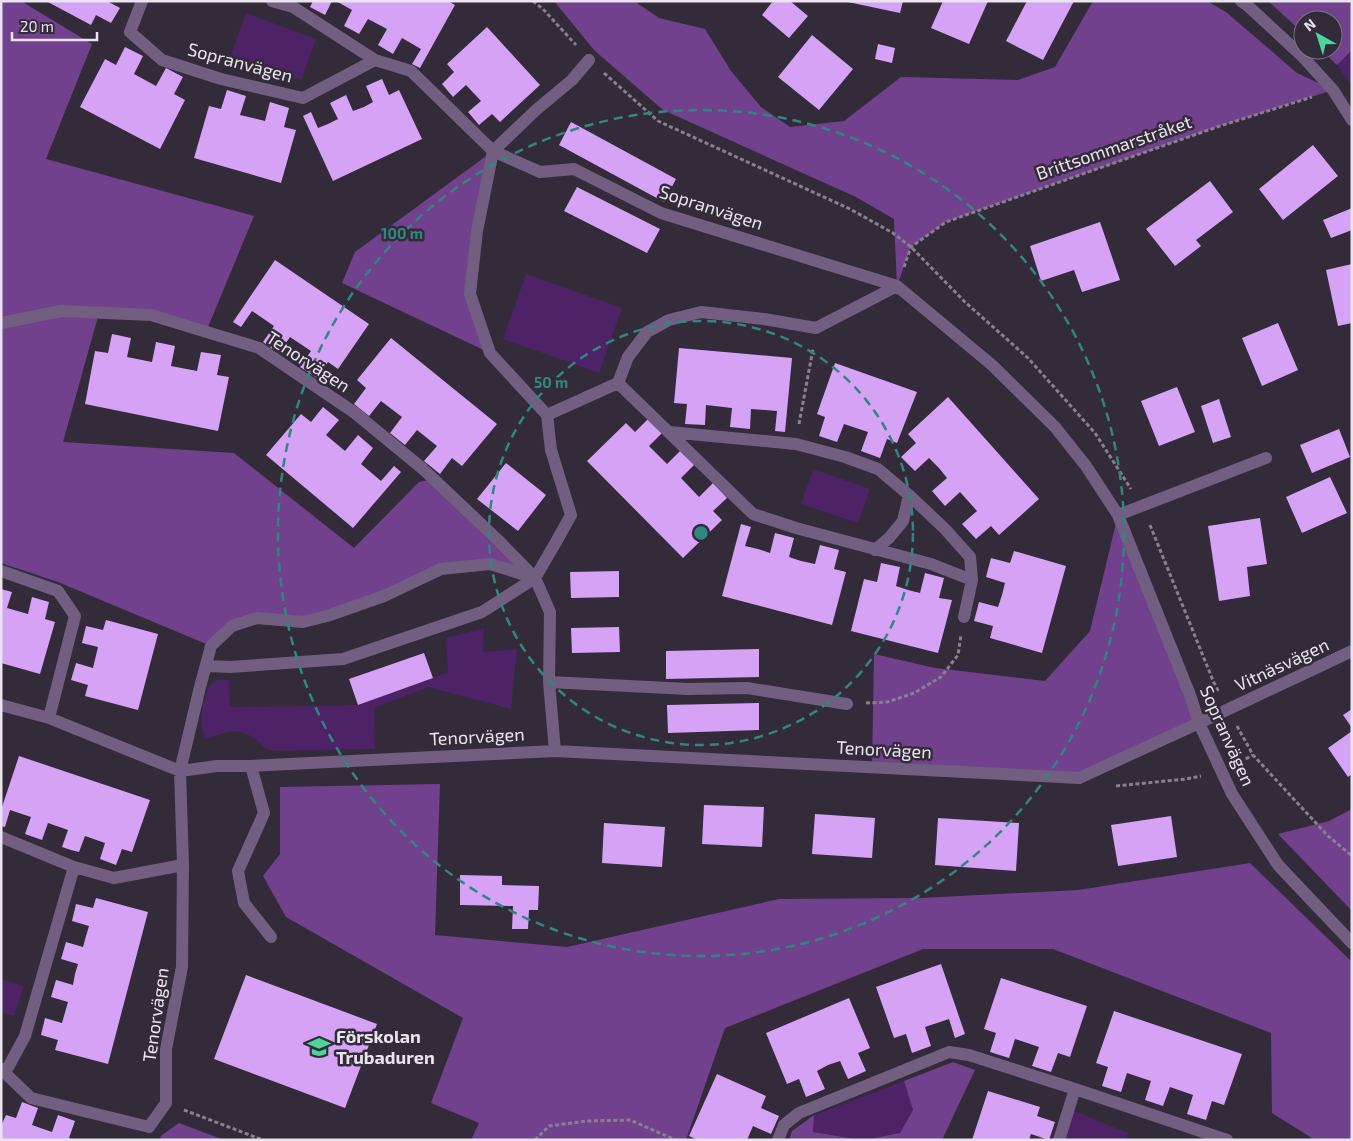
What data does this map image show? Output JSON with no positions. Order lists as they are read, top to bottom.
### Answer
{
  "streets": {
    "street": ["Sopranvägen", "Tenorvägen", "Vitnäsvägen"],
    "path": ["Brittsommarstråket"]
  },
  "crossings": [
    ["Sopranvägen", "Tenorvägen"],
    ["Sopranvägen", "Vitnäsvägen"],
    ["Tenorvägen", "Vitnäsvägen"]
  ],
  "places": {
    "school or university": ["Förskolan Trubaduren"]
  },
  "scale_bar": "20 m",
  "north": "top left",
  "rings": ["100 m", "50 m"]
}
